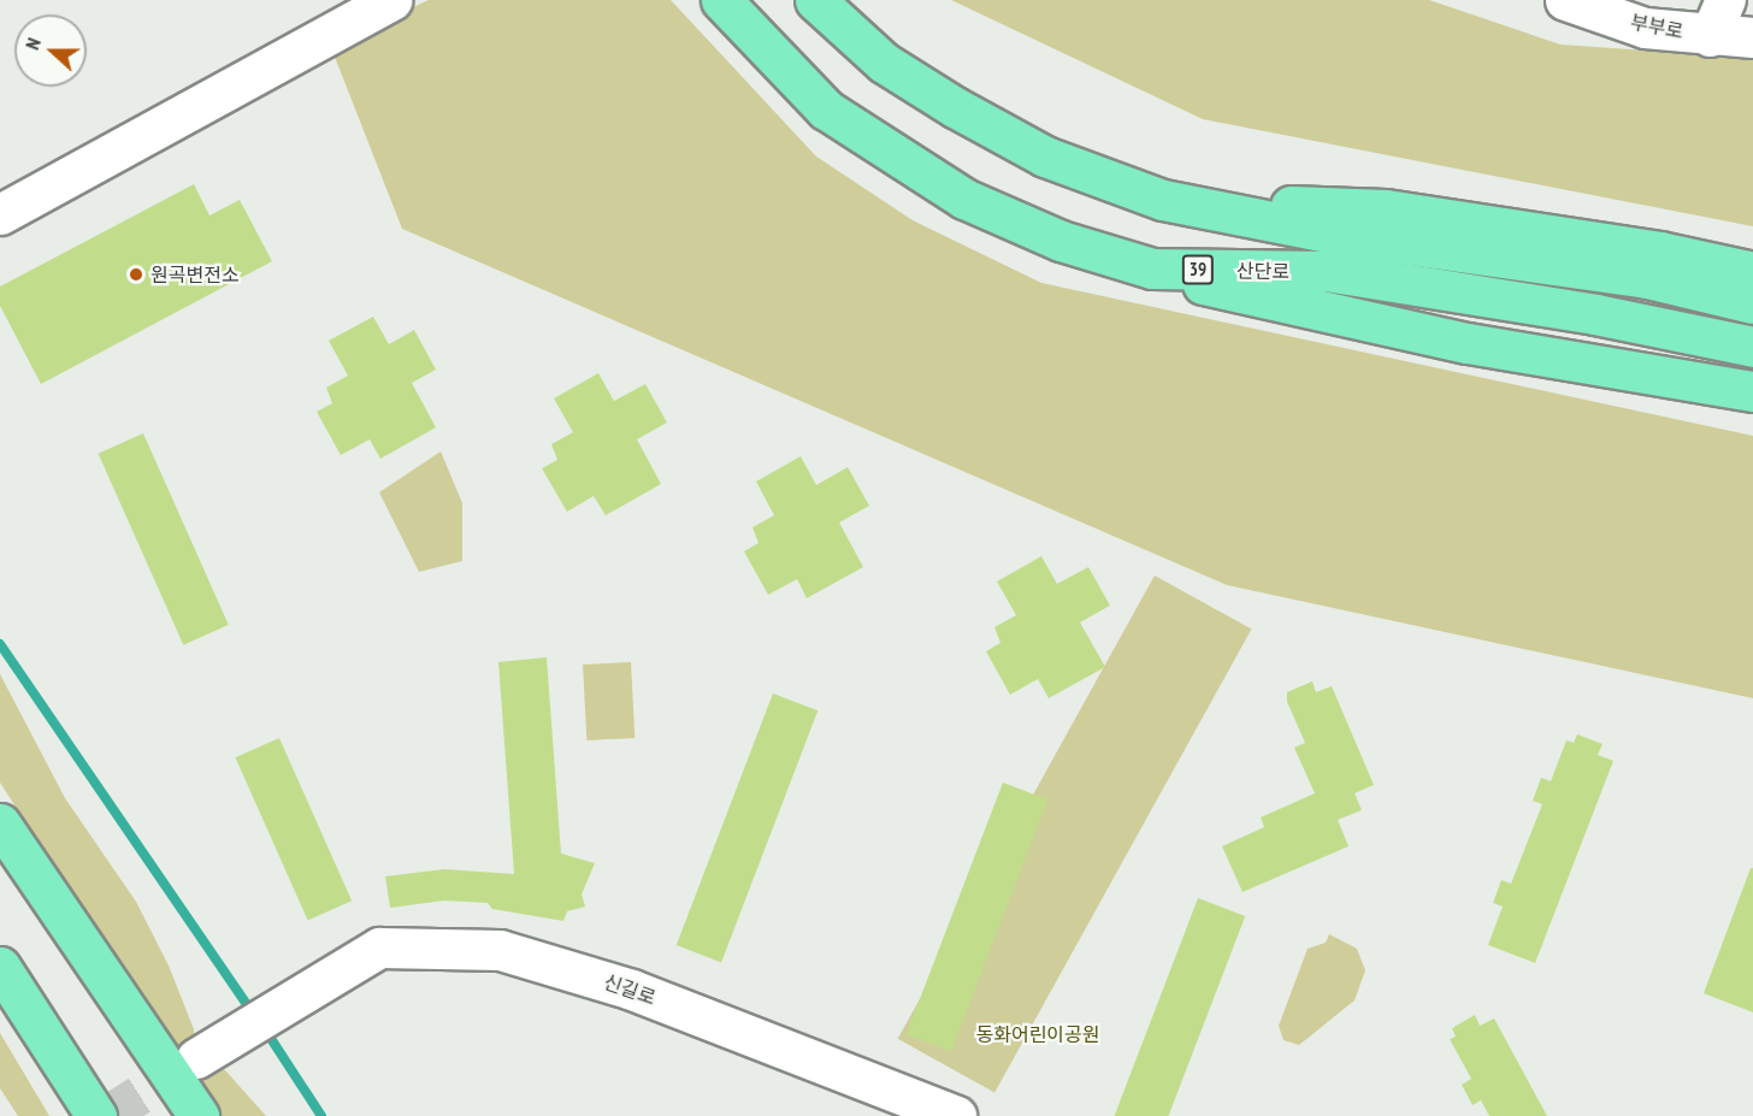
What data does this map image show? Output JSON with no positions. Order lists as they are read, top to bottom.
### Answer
{
  "streets": {
    "main road": ["39", "산단로"],
    "street": ["부부로", "신길로"]
  },
  "parks": ["동화어린이공원"],
  "places": ["원곡변전소"],
  "north": "left"
}
